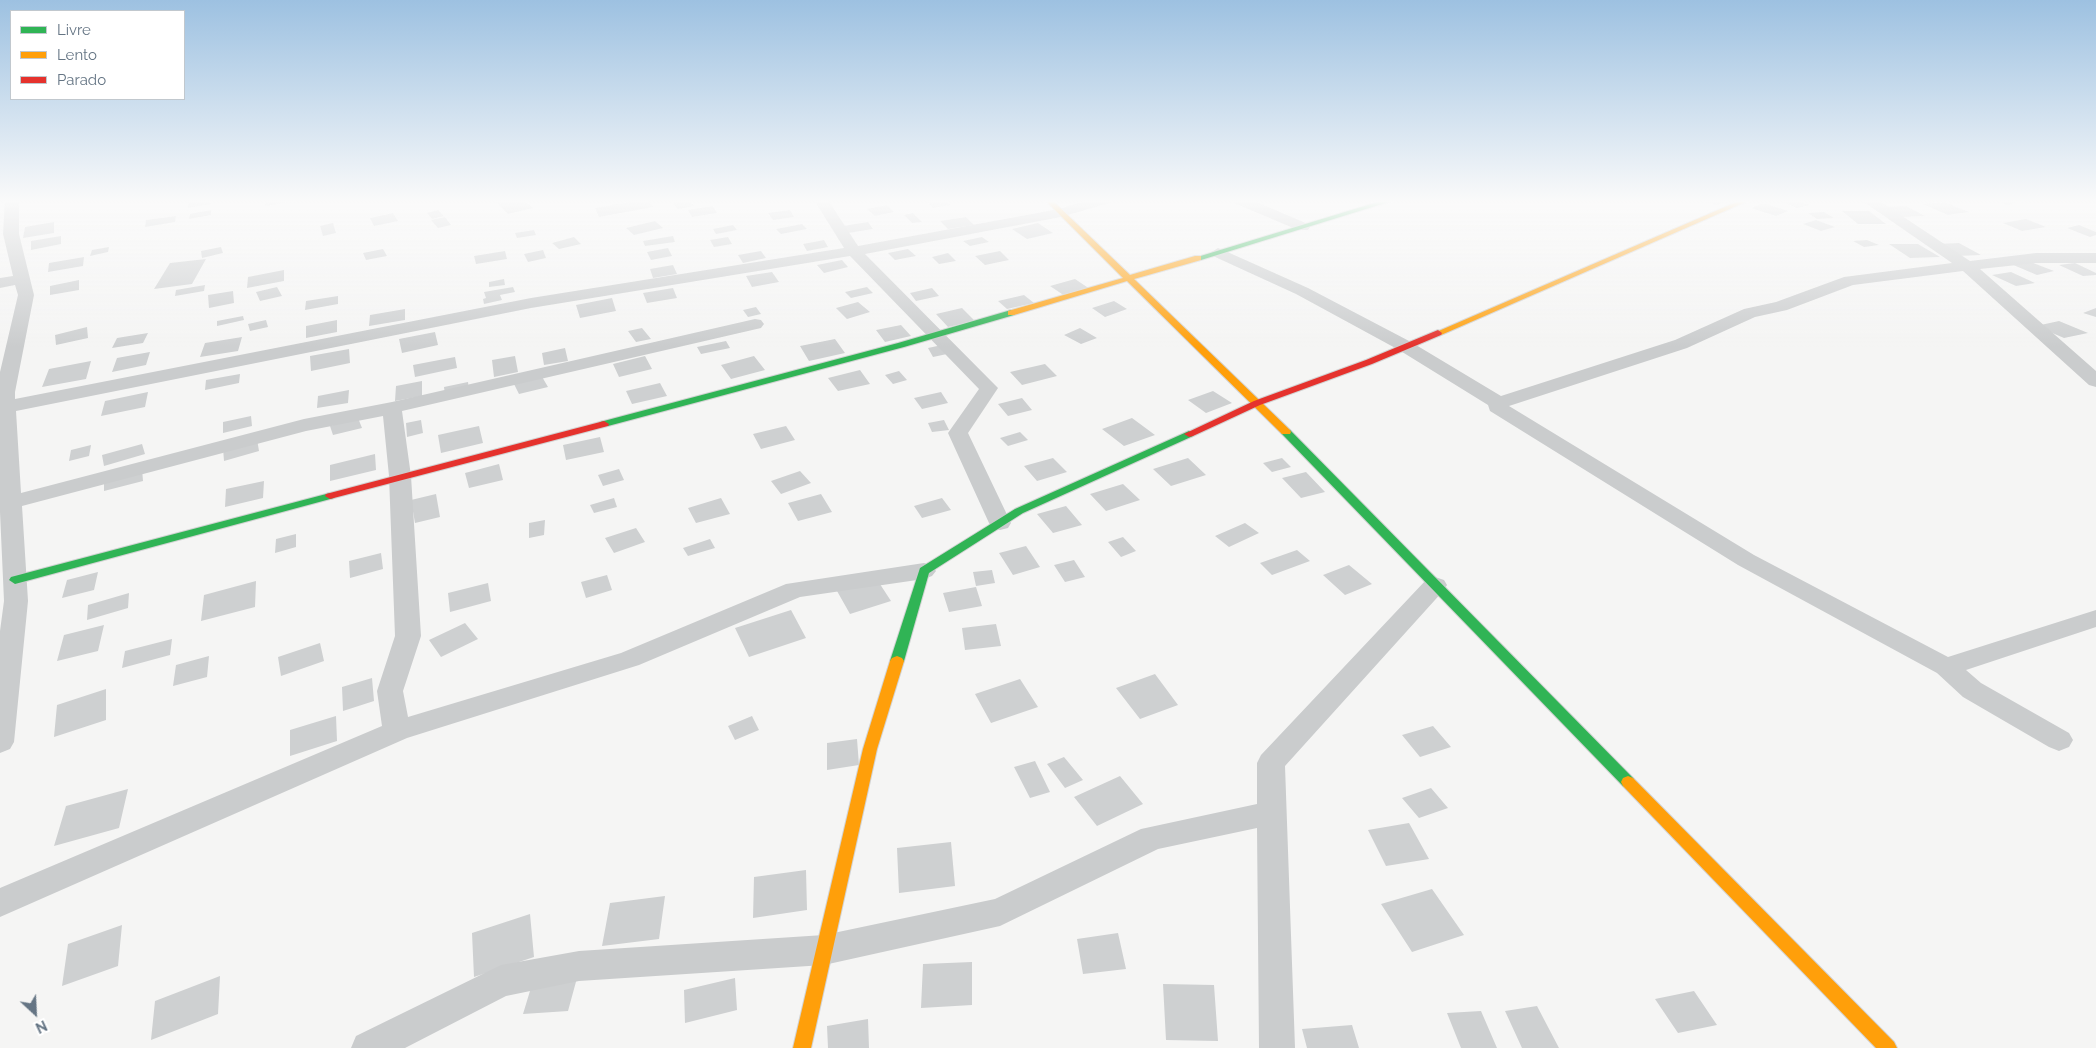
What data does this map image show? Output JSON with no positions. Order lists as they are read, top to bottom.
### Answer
{
  "legend": ["Livre", "Lento", "Parado"],
  "north": "bottom right"
}
